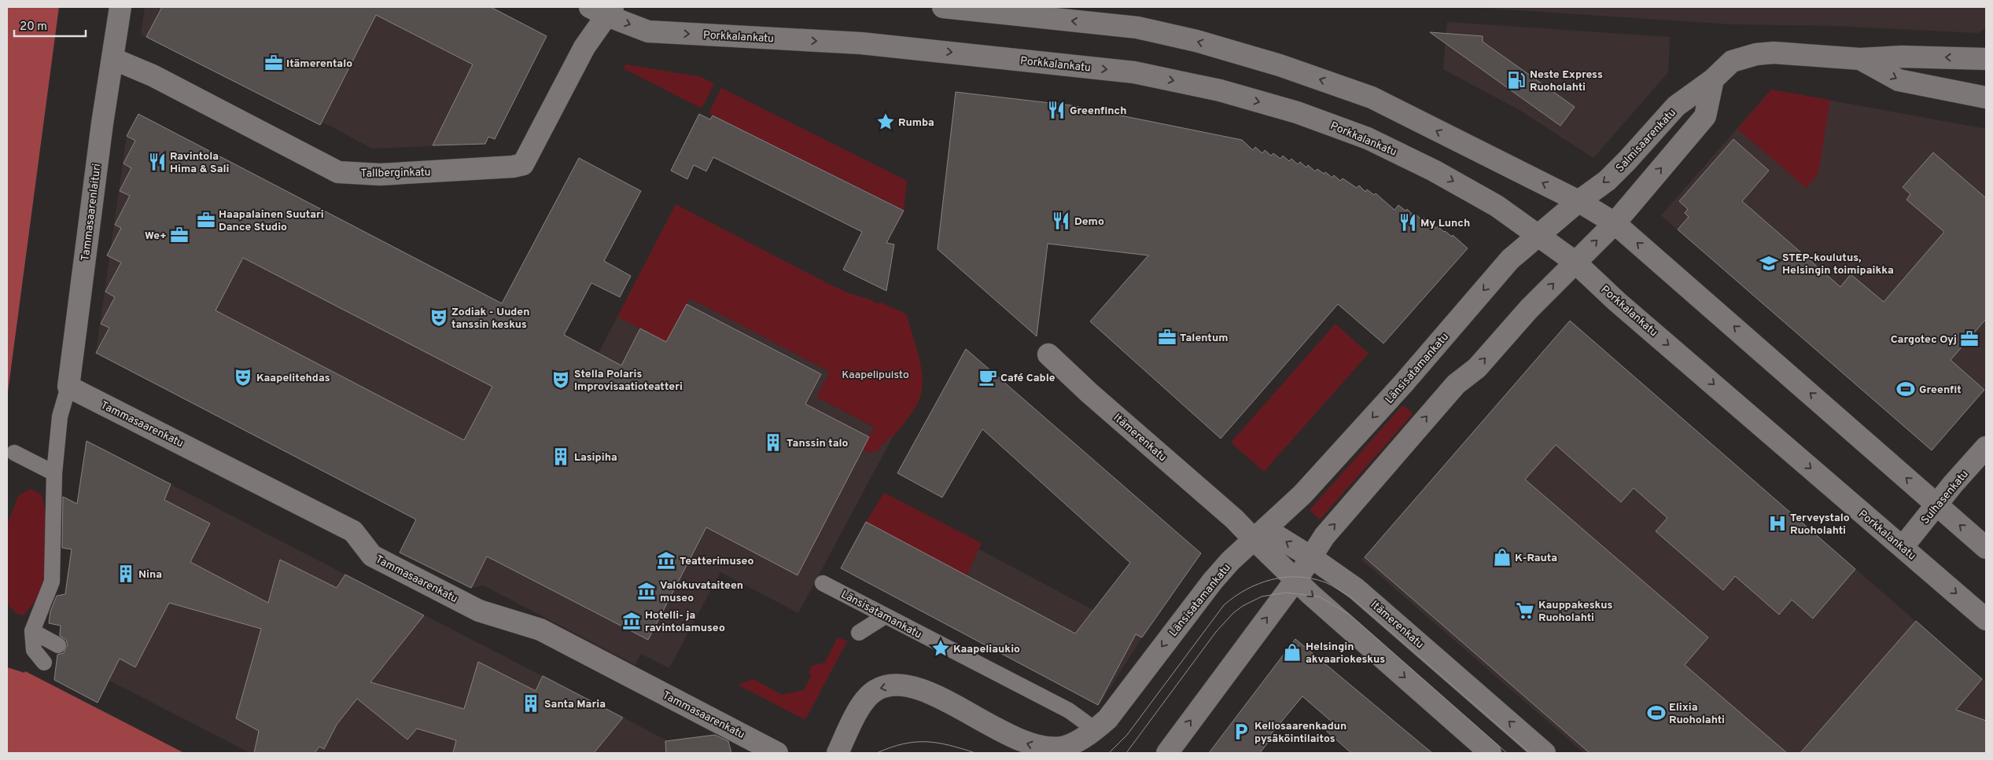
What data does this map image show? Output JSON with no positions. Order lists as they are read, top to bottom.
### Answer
{
  "streets": {
    "main road": [
      "Porkkalankatu",
      "Salmisaarenkatu",
      "Tallberginkatu",
      "Tammasaarenlaituri",
      "Länsisatamankatu",
      "Tammasaarenkatu",
      "Itämerenkatu",
      "Sulhasenkatu"
    ]
  },
  "crossings": [
    ["Porkkalankatu", "Tallberginkatu"],
    ["Porkkalankatu", "Länsisatamankatu"],
    ["Porkkalankatu", "Sulhasenkatu"],
    ["Salmisaarenkatu", "Länsisatamankatu"],
    ["Tallberginkatu", "Tammasaarenlaituri"],
    ["Tammasaarenlaituri", "Tammasaarenkatu"],
    ["Länsisatamankatu", "Itämerenkatu"]
  ],
  "parks": ["Kaapelipuisto"],
  "places": {
    "office": [
      "Itämerentalo",
      "Haapalainen Suutari Dance Studio",
      "We+",
      "Talentum",
      "Cargotec Oyj"
    ],
    "fuel station": ["Neste Express Ruoholahti"],
    "restaurant": [
      "Greenfinch",
      "Ravintola Hima & Sali",
      "Demo",
      "My Lunch"
    ],
    "place": ["Rumba", "Kaapeliaukio"],
    "school or university": ["STEP-koulutus, Helsingin toimipaikka"],
    "theatre": ["Zodiak - Uuden tanssin keskus", "Kaapelitehdas", "Stella Polaris Improvisaatioteatteri"],
    "cafe": ["Café Cable"],
    "sports": ["Greenfit", "Elixia Ruoholahti"],
    "building": [
      "Tanssin talo",
      "Lasipiha",
      "Nina",
      "Santa Maria"
    ],
    "hospital": ["Terveystalo Ruoholahti"],
    "shop": ["K-Rauta", "Helsingin akvaariokeskus"],
    "museum": ["Teatterimuseo", "Valokuvataiteen museo", "Hotelli- ja ravintolamuseo"],
    "supermarket": ["Kauppakeskus Ruoholahti"],
    "parking": ["Kellosaarenkadun pysäköintilaitos"]
  },
  "scale_bar": "20 m"
}
